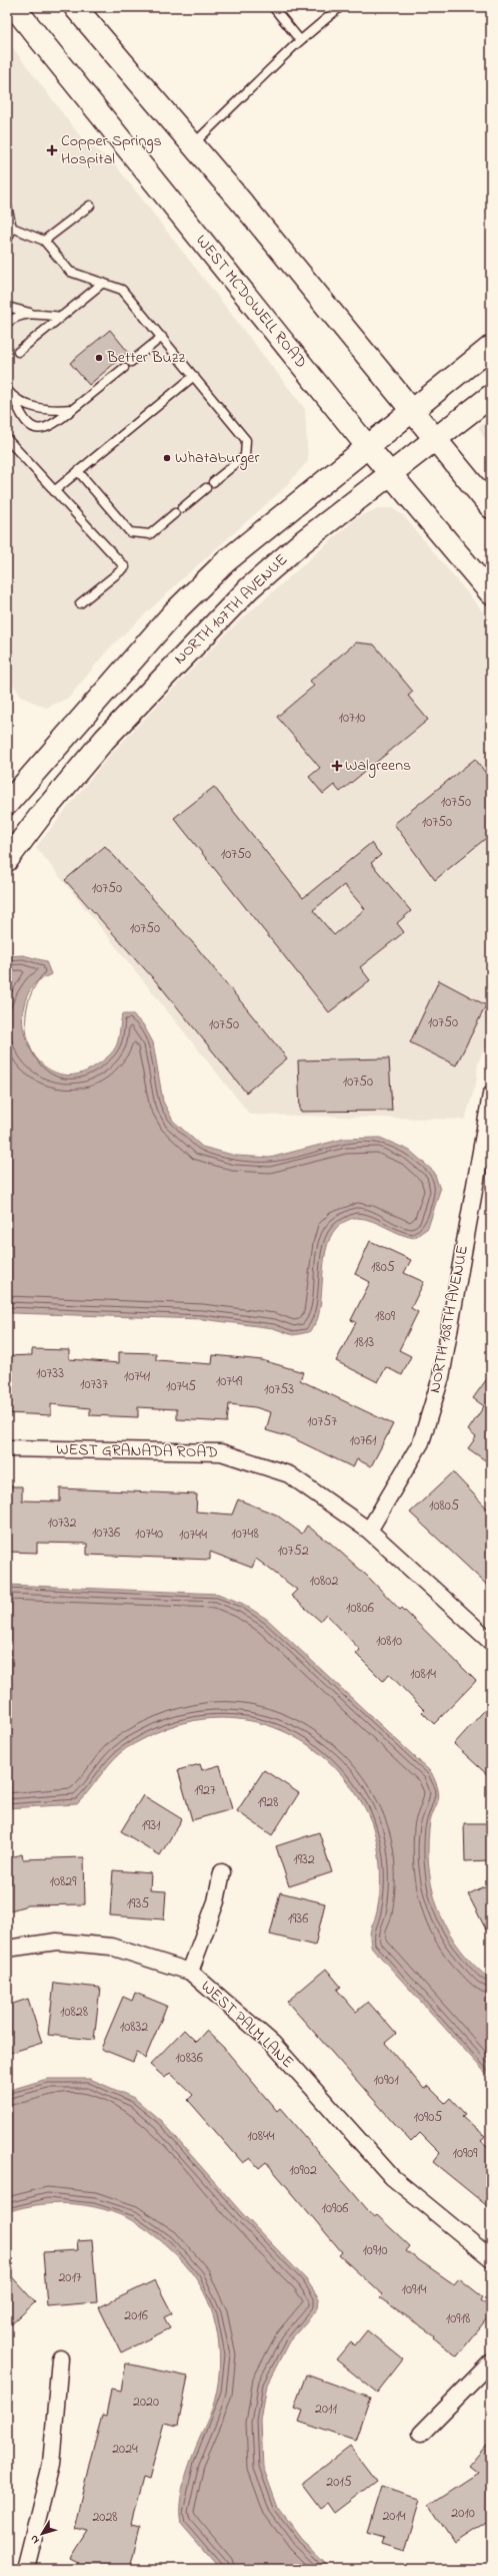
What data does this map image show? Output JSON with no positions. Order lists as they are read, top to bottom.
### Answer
{
  "streets": {
    "main road": ["WEST MCDOWELL ROAD", "NORTH 107TH AVENUE"],
    "street": ["NORTH 108TH AVENUE", "WEST GRANADA ROAD", "WEST PALM LANE"]
  },
  "crossings": [
    ["WEST MCDOWELL ROAD", "NORTH 107TH AVENUE"],
    ["NORTH 108TH AVENUE", "WEST GRANADA ROAD"]
  ],
  "places": {
    "health": ["Copper Springs Hospital", "Walgreens"],
    "other": ["Better Buzz", "Whataburger"]
  },
  "house_numbers": [
    "10710",
    "10750",
    "10750",
    "10750",
    "10750",
    "10750",
    "10750",
    "10750",
    "10750",
    "1805",
    "1809",
    "1813",
    "10733",
    "10741",
    "10749",
    "10737",
    "10745",
    "10753",
    "10757",
    "10761",
    "10805",
    "10732",
    "10736",
    "10740",
    "10748",
    "10744",
    "10752",
    "10802",
    "10806",
    "10810",
    "10814",
    "1927",
    "1928",
    "1931",
    "1932",
    "10829",
    "1935",
    "1936",
    "10828",
    "10832",
    "10836",
    "10901",
    "10905",
    "10844",
    "10909",
    "10902",
    "10906",
    "10910",
    "2017",
    "10914",
    "2016",
    "10918",
    "2020",
    "2011",
    "2024",
    "2015",
    "2010",
    "2014",
    "2028"
  ],
  "north": "bottom left"
}
